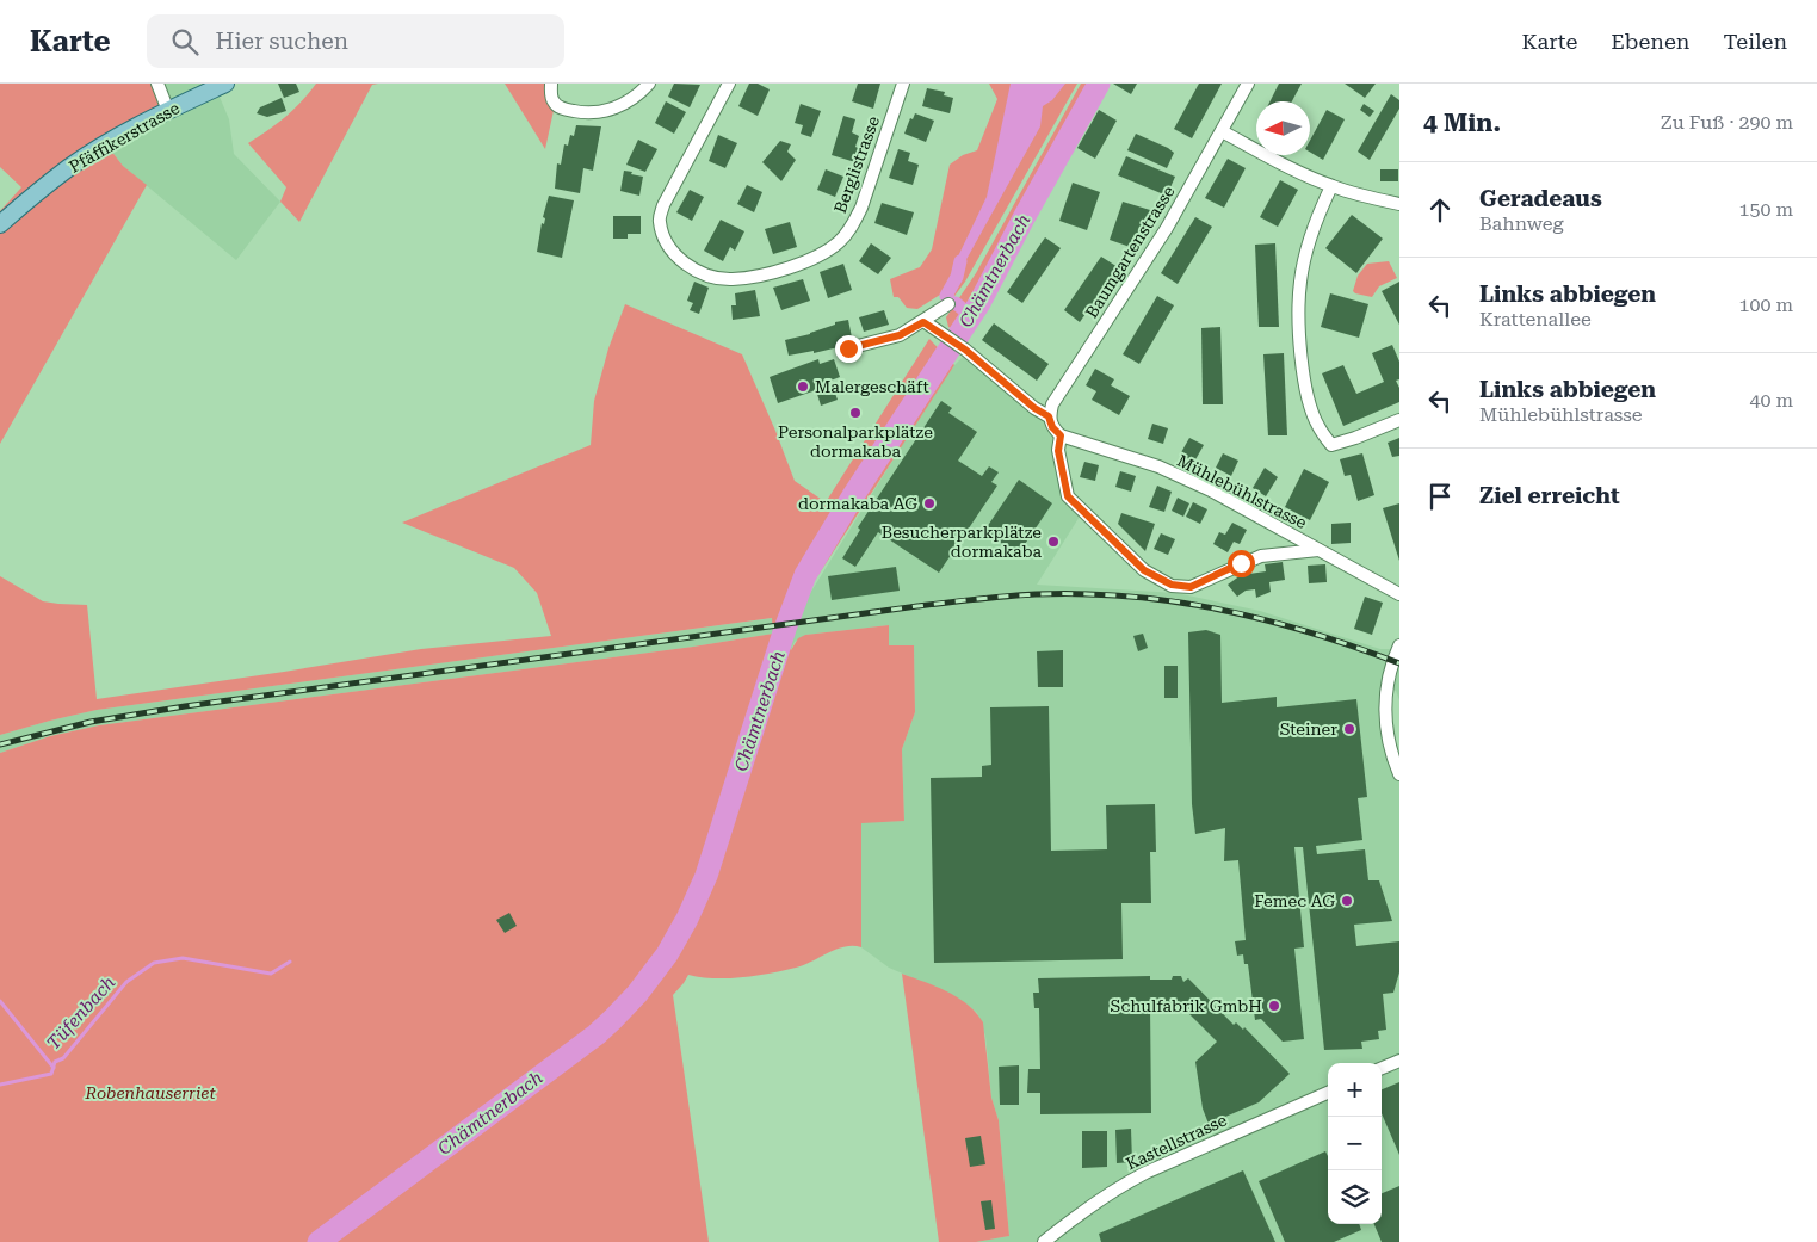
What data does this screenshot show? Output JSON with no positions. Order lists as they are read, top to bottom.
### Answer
{
  "streets": {
    "main road": ["Pfäffikerstrasse"],
    "street": [
      "Berglistrasse",
      "Baumgartenstrasse",
      "Mühlebühlstrasse",
      "Kastellstrasse"
    ]
  },
  "water": ["Chämtnerbach", "Tüfenbach"],
  "parks": ["Robenhauserriet"],
  "places": [
    "Malergeschäft",
    "Personalparkplätze dormakaba",
    "dormakaba AG",
    "Besucherparkplätze dormakaba",
    "Steiner",
    "Femec AG",
    "Schulfabrik GmbH"
  ],
  "north": "left",
  "page": {
    "header": "Karte",
    "search": "Hier suchen",
    "nav": ["Karte", "Ebenen", "Teilen"],
    "heading": ["4 Min.", "Zu Fuß · 290 m"],
    "list": [
      ["Geradeaus", "Bahnweg", "150 m"],
      ["Links abbiegen", "Krattenallee", "100 m"],
      ["Links abbiegen", "Mühlebühlstrasse", "40 m"],
      "Ziel erreicht"
    ],
    "map_buttons": ["+", "−"]
  }
}
